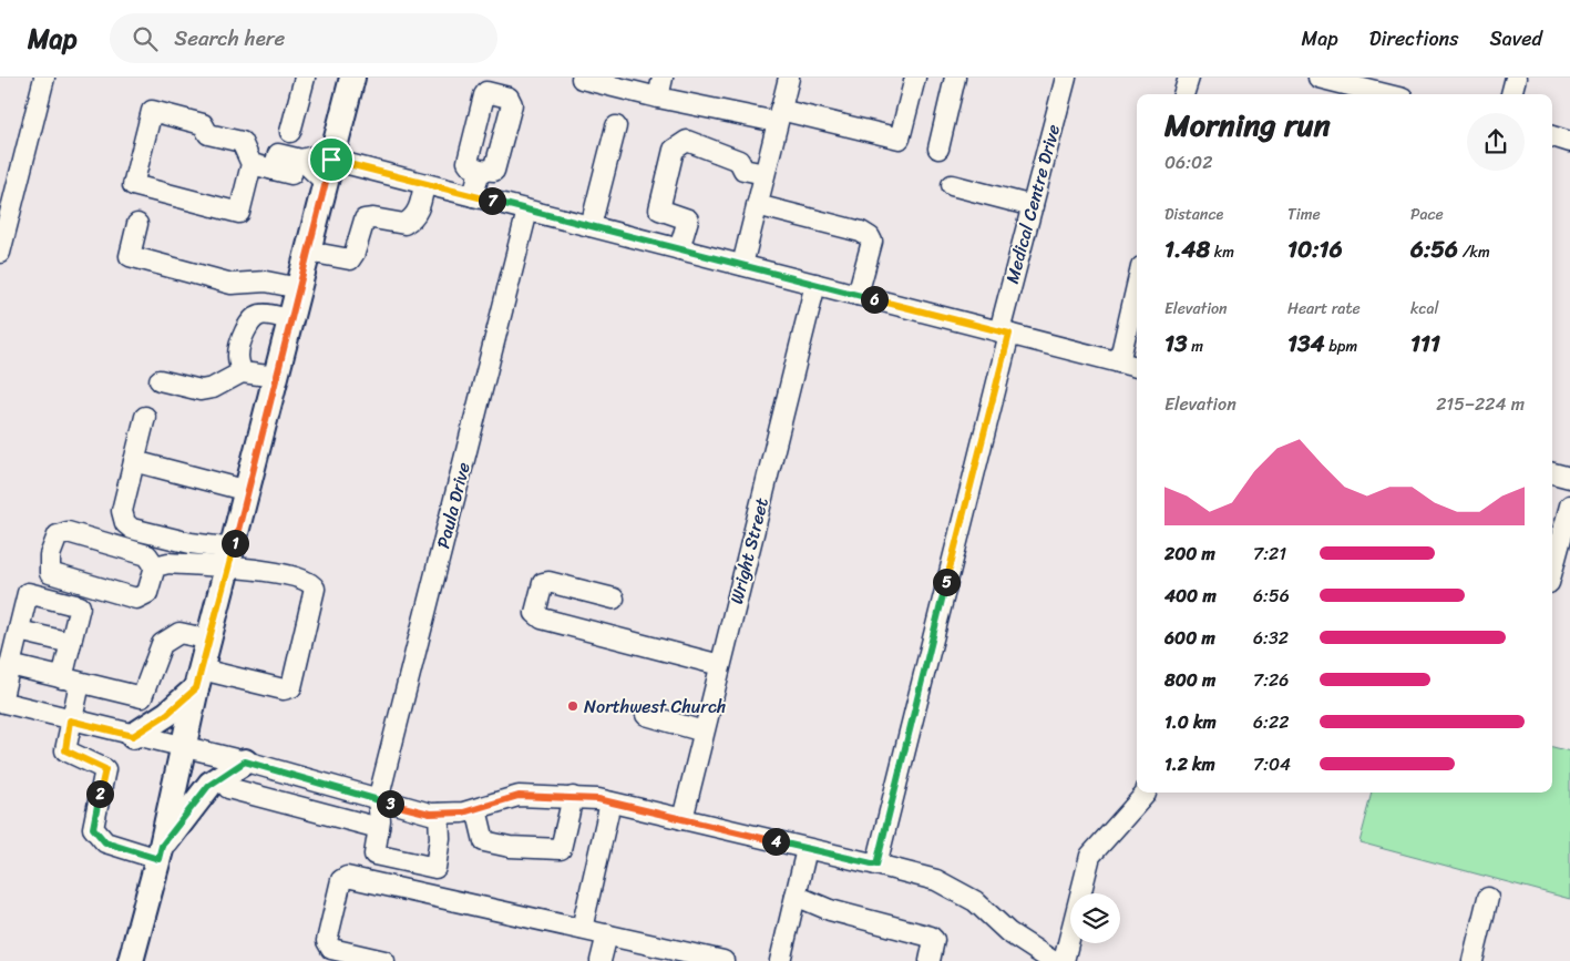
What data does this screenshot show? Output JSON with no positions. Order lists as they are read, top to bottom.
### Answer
{
  "streets": {
    "street": ["Medical Centre Drive", "Paula Drive", "Wright Street"]
  },
  "places": ["Northwest Church"],
  "page": {
    "header": "Map",
    "search": "Search here",
    "nav": ["Map", "Directions", "Saved"],
    "heading": ["Morning run", "06:02"],
    "pins": [
      "7",
      "6",
      "1",
      "5",
      "2",
      "3",
      "4"
    ],
    "stats": [
      ["Distance", "1.48 km"],
      ["Time", "10:16"],
      ["Pace", "6:56 /km"],
      ["Elevation", "13 m"],
      ["Heart rate", "134 bpm"],
      ["kcal", "111"]
    ],
    "chart": ["Elevation", "215–224 m"],
    "list": [
      {
        "name": "200 m",
        "note": "7:21"
      },
      {
        "name": "400 m",
        "note": "6:56"
      },
      {
        "name": "600 m",
        "note": "6:32"
      },
      {
        "name": "800 m",
        "note": "7:26"
      },
      {
        "name": "1.0 km",
        "note": "6:22"
      },
      {
        "name": "1.2 km",
        "note": "7:04"
      }
    ]
  }
}
